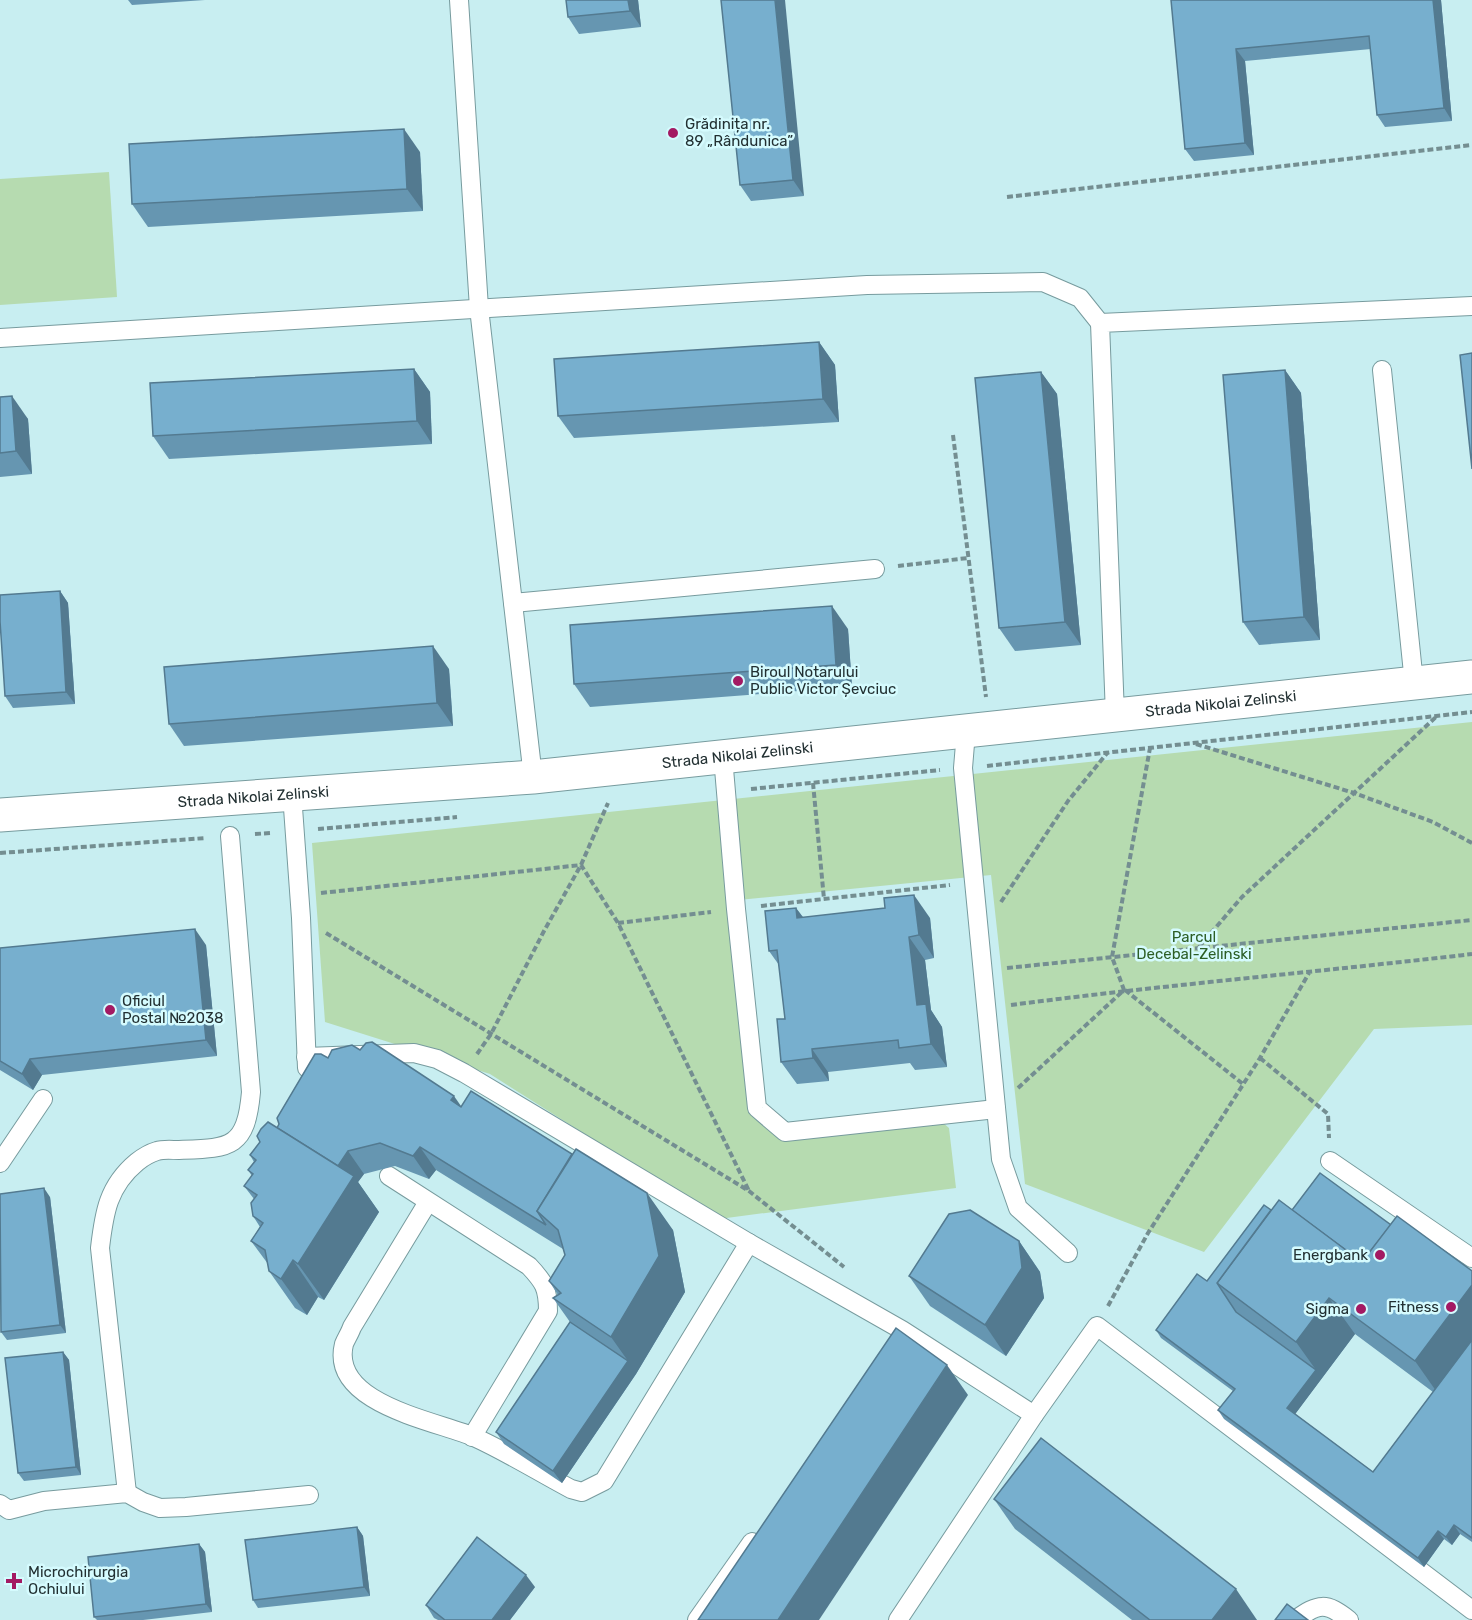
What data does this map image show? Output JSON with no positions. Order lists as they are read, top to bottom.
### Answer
{
  "streets": {
    "street": ["Strada Nikolai Zelinski"]
  },
  "parks": ["Parcul Decebal-Zelinski"],
  "places": {
    "other": [
      "Grădinița nr. 89 „Rândunica”",
      "Biroul Notarului Public Victor Șevciuc",
      "Oficiul Postal №2038",
      "Energbank",
      "Fitness",
      "Sigma"
    ],
    "health": ["Microchirurgia Ochiului"]
  }
}
